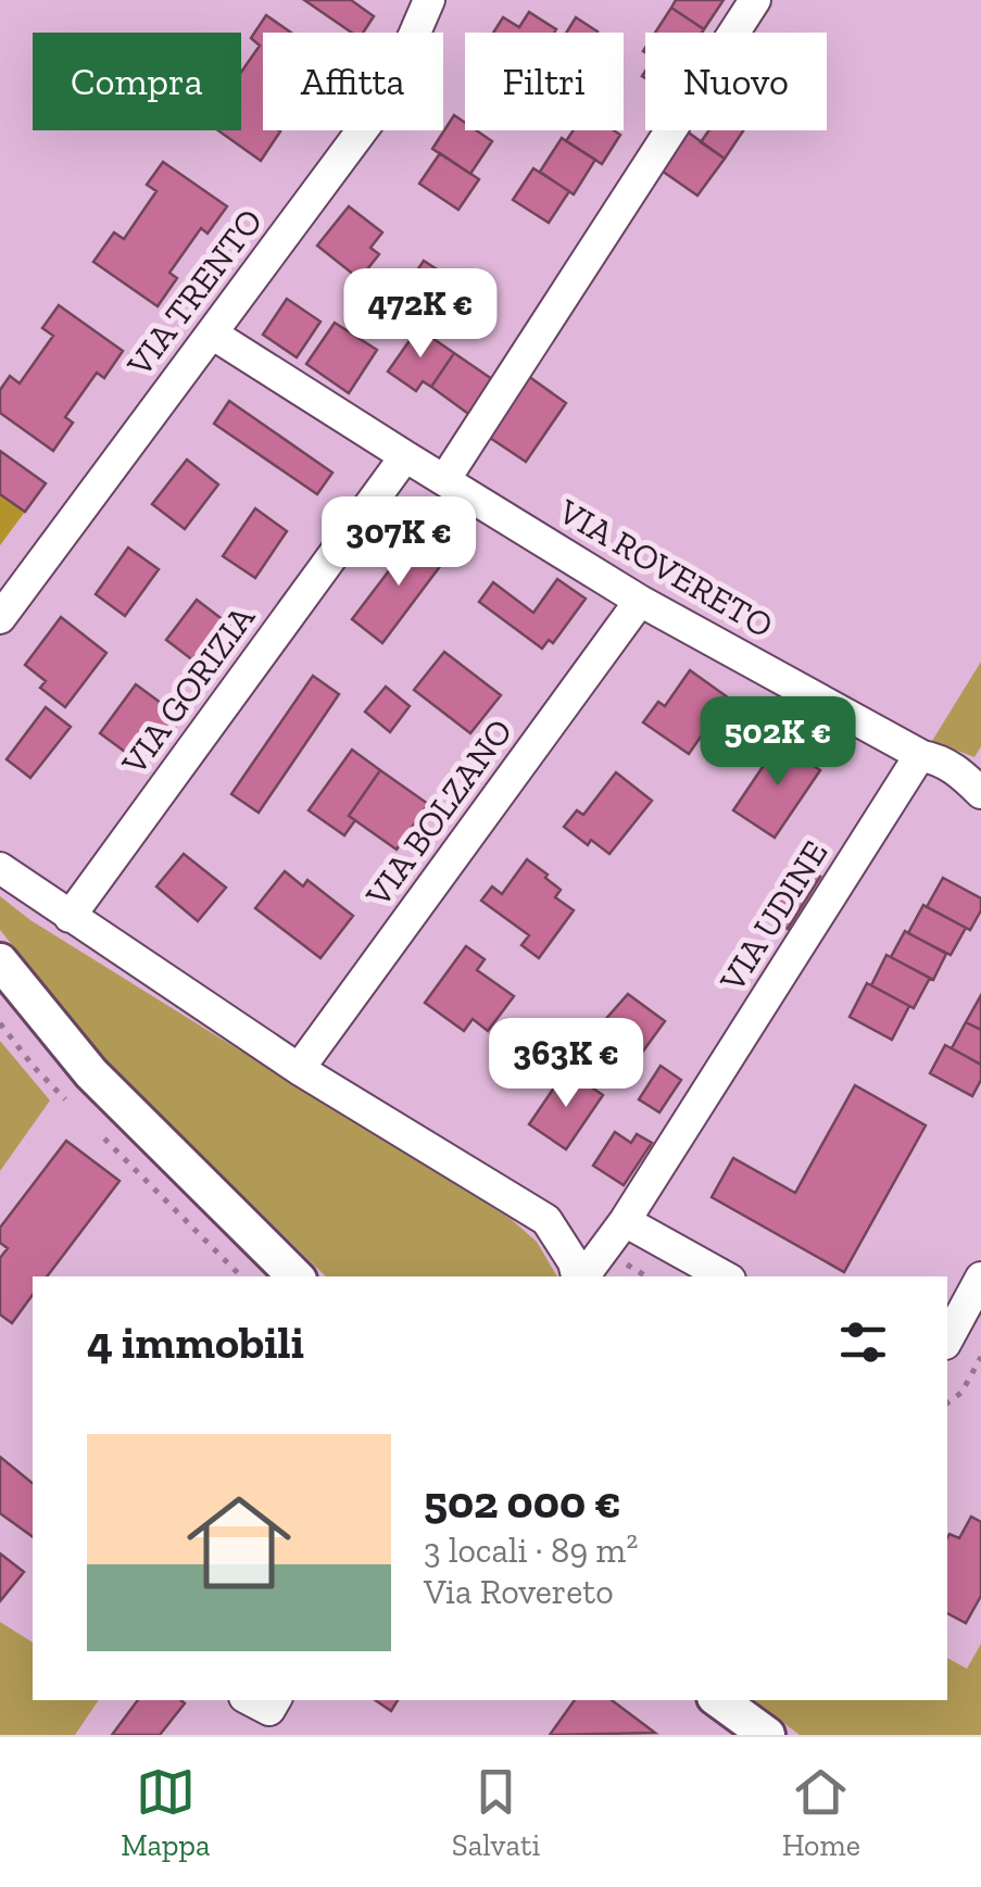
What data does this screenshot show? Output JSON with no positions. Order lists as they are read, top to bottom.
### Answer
{
  "streets": {
    "street": [
      "VIA TRENTO",
      "VIA ROVERETO",
      "VIA GORIZIA",
      "VIA BOLZANO",
      "VIA UDINE"
    ]
  },
  "crossings": [
    ["VIA TRENTO", "VIA ROVERETO"],
    ["VIA ROVERETO", "VIA GORIZIA"],
    ["VIA ROVERETO", "VIA BOLZANO"],
    ["VIA ROVERETO", "VIA UDINE"]
  ],
  "page": {
    "chip": [
      "Compra",
      "Affitta",
      "Filtri",
      "Nuovo"
    ],
    "price": [
      "472K €",
      "307K €",
      "502K €",
      "363K €"
    ],
    "heading": "4 immobili",
    "list": [
      {
        "name": "502 000 €",
        "note": "3 locali · 89 m² · Via Rovereto"
      }
    ],
    "tabs": ["Mappa", "Salvati", "Home"]
  }
}
